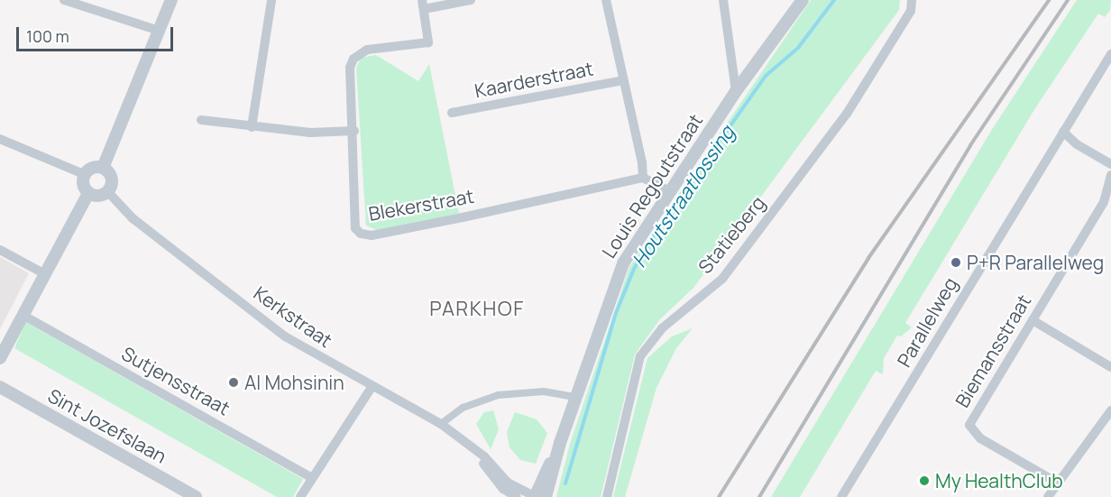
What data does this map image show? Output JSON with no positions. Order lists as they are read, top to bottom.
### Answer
{
  "streets": {
    "street": [
      "Kaarderstraat",
      "Louis Regoutstraat",
      "Blekerstraat",
      "Statieberg",
      "Kerkstraat",
      "Parallelweg",
      "Biemansstraat",
      "Sutjensstraat",
      "Sint Jozefslaan"
    ]
  },
  "crossings": [
    ["Louis Regoutstraat", "Kerkstraat"]
  ],
  "districts": ["PARKHOF"],
  "water": ["Houtstraatlossing"],
  "places": ["P+R Parallelweg", "Al Mohsinin", "My HealthClub"],
  "scale_bar": "100 m"
}
